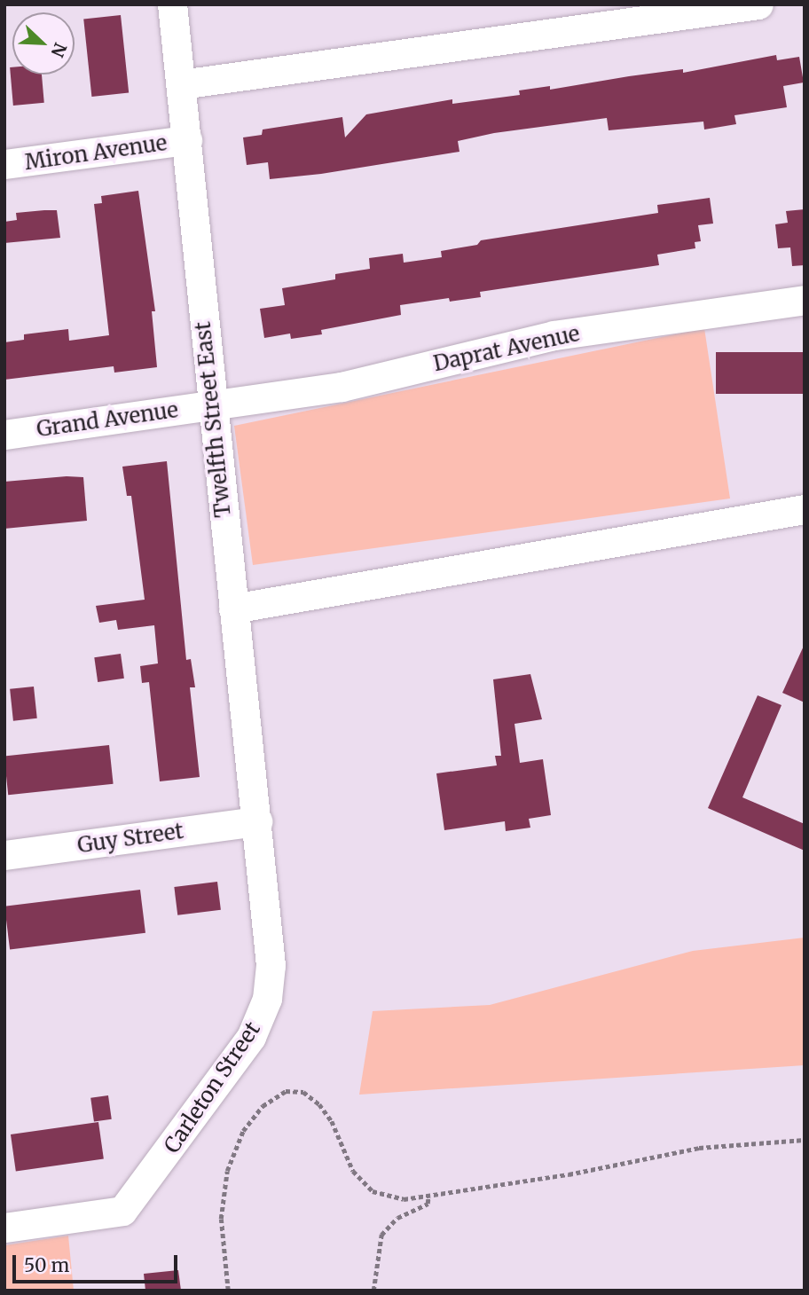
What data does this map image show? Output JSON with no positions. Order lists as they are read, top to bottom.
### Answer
{
  "streets": {
    "street": [
      "Miron Avenue",
      "Daprat Avenue",
      "Grand Avenue",
      "Twelfth Street East",
      "Guy Street",
      "Carleton Street"
    ]
  },
  "crossings": [
    ["Miron Avenue", "Twelfth Street East"],
    ["Daprat Avenue", "Grand Avenue"],
    ["Daprat Avenue", "Twelfth Street East"],
    ["Grand Avenue", "Twelfth Street East"],
    ["Twelfth Street East", "Guy Street"],
    ["Twelfth Street East", "Carleton Street"],
    ["Guy Street", "Carleton Street"]
  ],
  "scale_bar": "50 m",
  "north": "bottom right"
}
